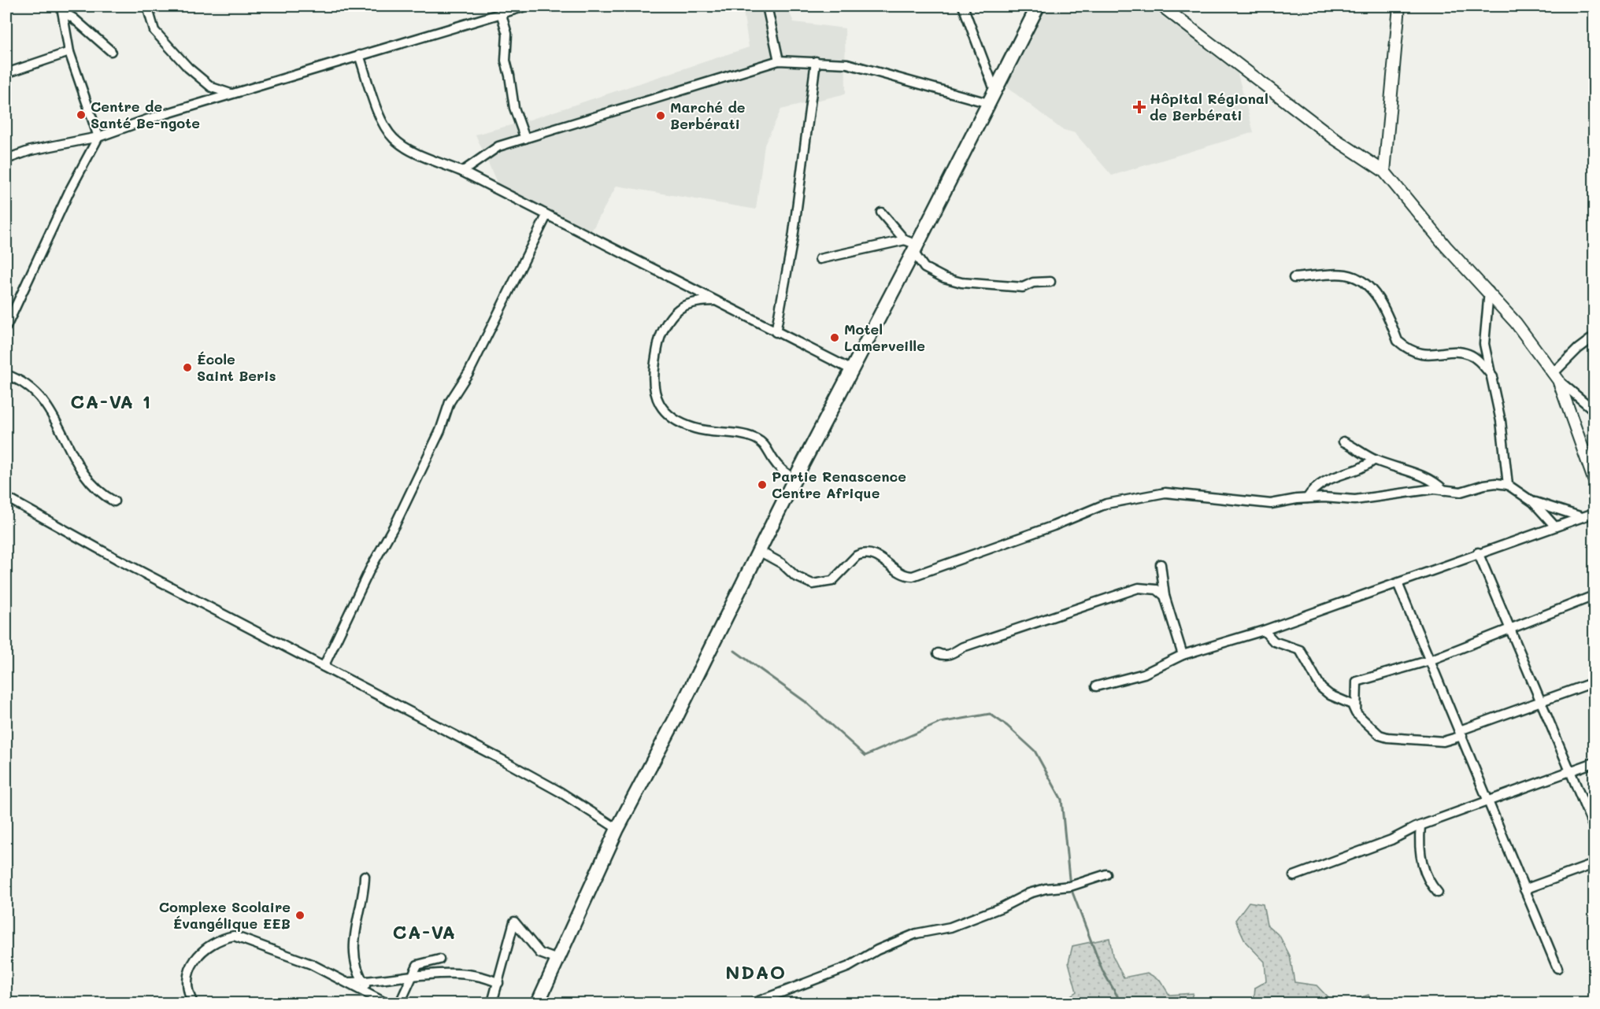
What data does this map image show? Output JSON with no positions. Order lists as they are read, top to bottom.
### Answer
{
  "districts": ["CA-VA 1", "CA-VA", "NDAO"],
  "places": {
    "health": ["Hôpital Régional de Berbérati"],
    "other": [
      "Centre de Santé Be-ngote",
      "Marché de Berbérati",
      "Motel Lamerveille",
      "École Saint Beris",
      "Partie Renascence Centre Afrique",
      "Complexe Scolaire Évangélique EEB"
    ]
  }
}
